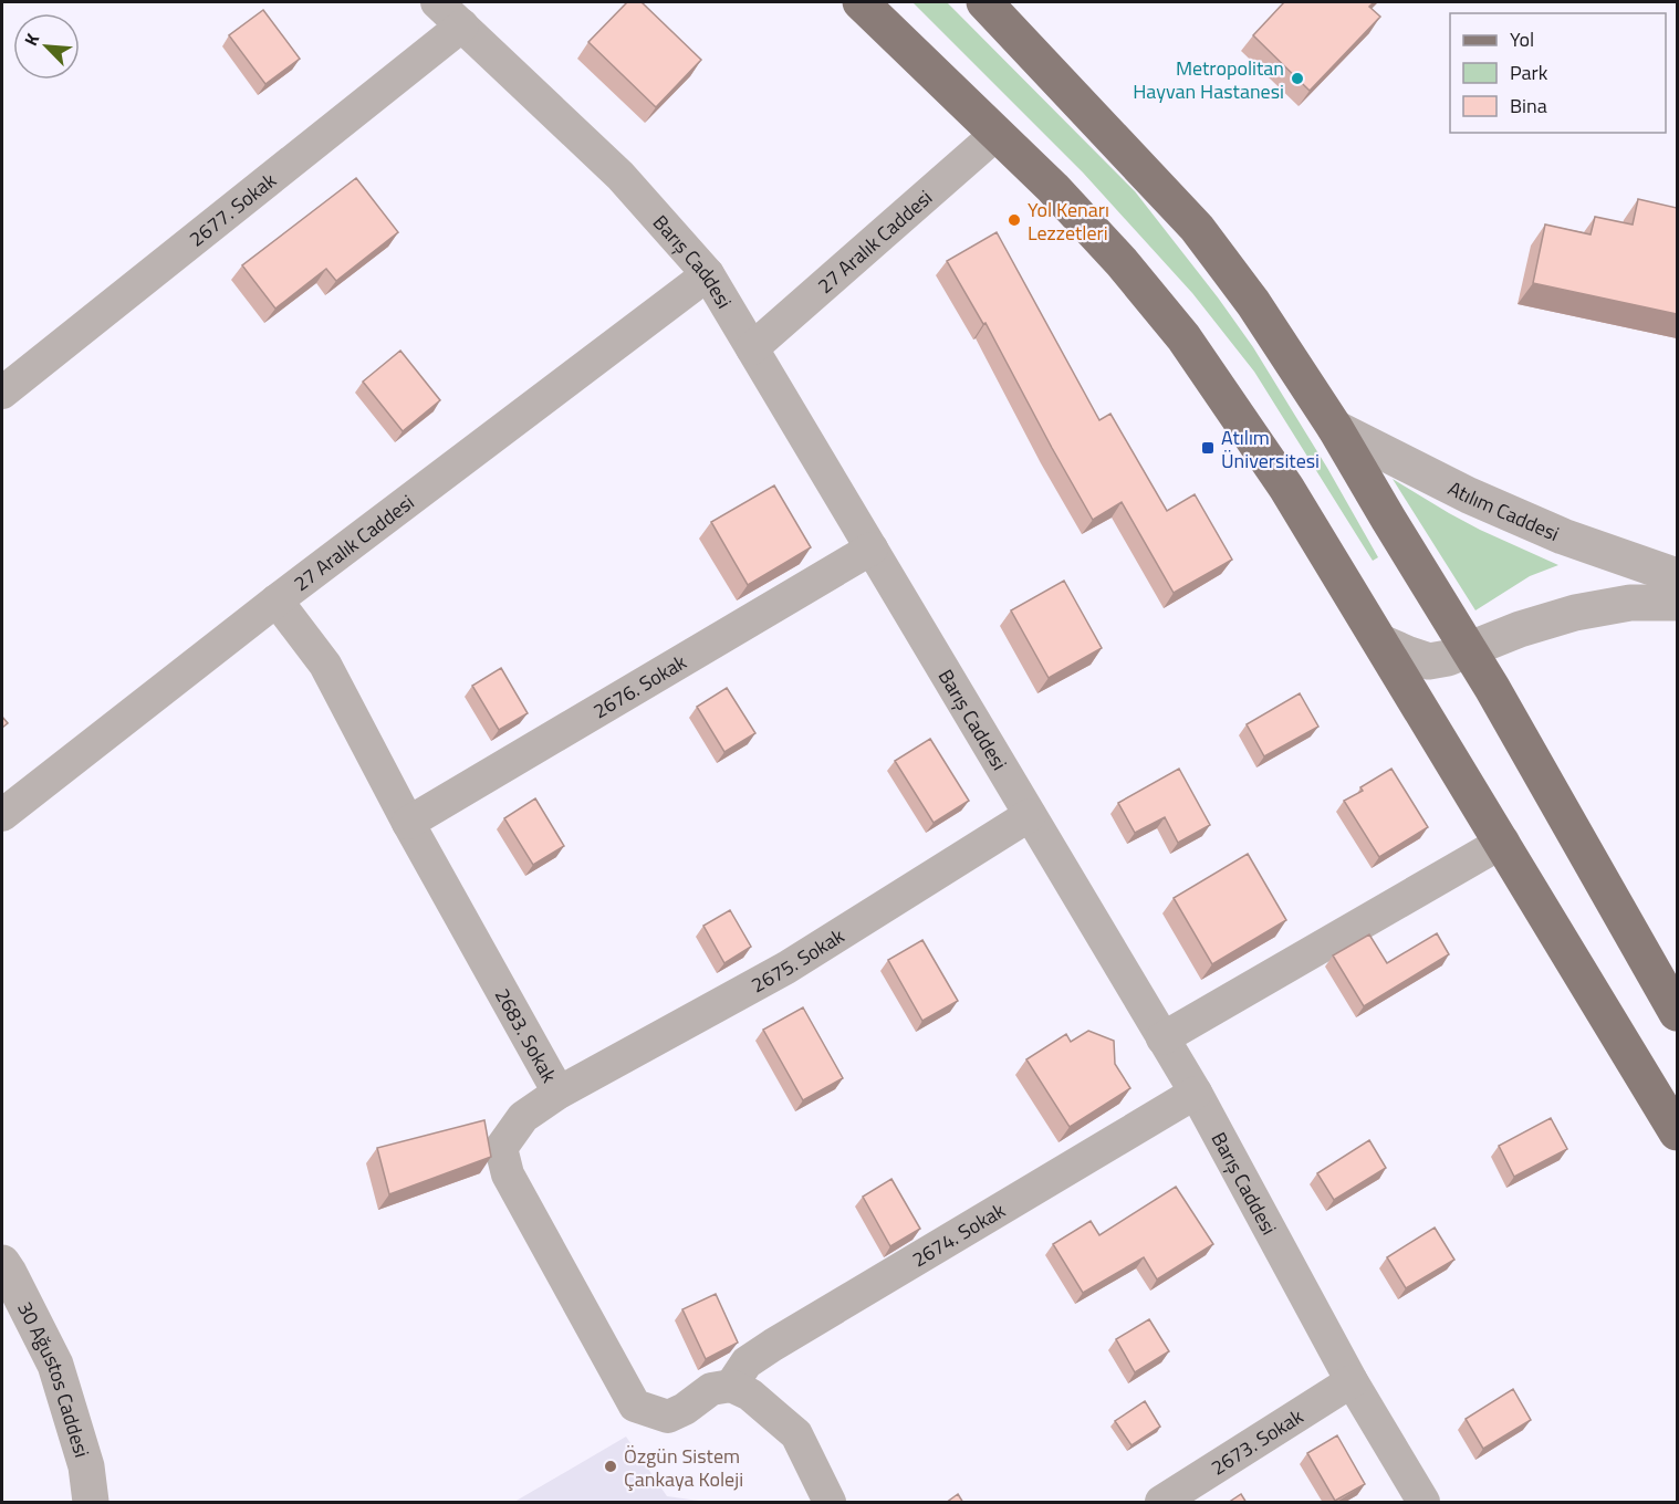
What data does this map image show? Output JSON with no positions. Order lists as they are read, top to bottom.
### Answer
{
  "streets": {
    "street": [
      "2677. Sokak",
      "27 Aralık Caddesi",
      "Barış Caddesi",
      "Atılım Caddesi",
      "2676. Sokak",
      "2675. Sokak",
      "2683. Sokak",
      "2674. Sokak",
      "30 Ağustos Caddesi",
      "2673. Sokak"
    ]
  },
  "crossings": [
    ["2677. Sokak", "Barış Caddesi"],
    ["27 Aralık Caddesi", "Barış Caddesi"],
    ["27 Aralık Caddesi", "2683. Sokak"],
    ["Barış Caddesi", "2676. Sokak"],
    ["Barış Caddesi", "2675. Sokak"],
    ["Barış Caddesi", "2674. Sokak"],
    ["Barış Caddesi", "2673. Sokak"],
    ["2676. Sokak", "2683. Sokak"],
    ["2675. Sokak", "2683. Sokak"],
    ["2683. Sokak", "2674. Sokak"]
  ],
  "places": {
    "other": ["Metropolitan Hayvan Hastanesi", "Yol Kenarı Lezzetleri", "Özgün Sistem Çankaya Koleji"],
    "transit": ["Atılım Üniversitesi"]
  },
  "legend": ["Yol", "Park", "Bina"],
  "north": "top left"
}
